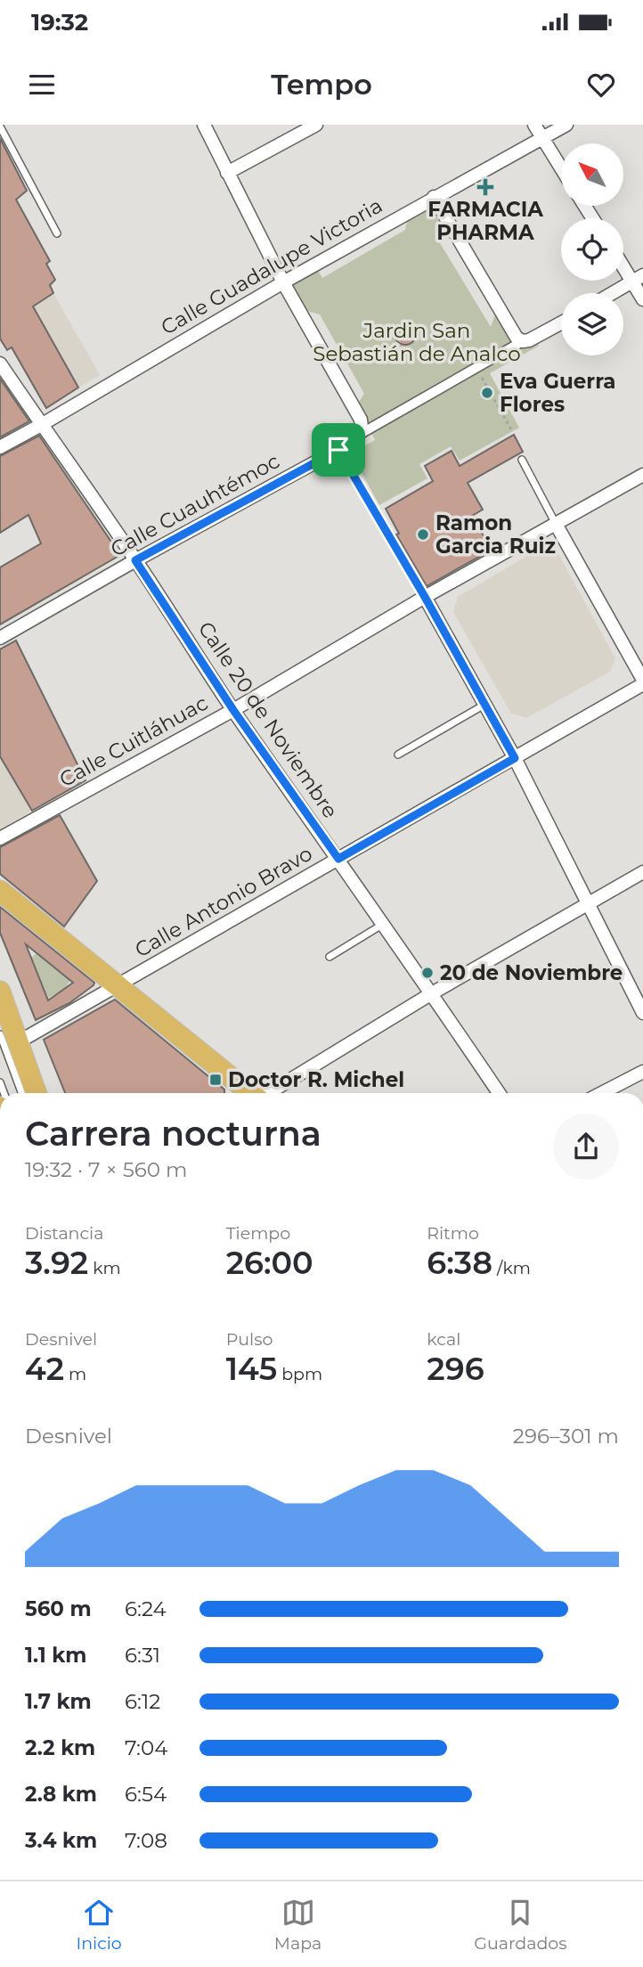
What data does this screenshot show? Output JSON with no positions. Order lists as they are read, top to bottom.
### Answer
{
  "streets": {
    "street": [
      "Calle Guadalupe Victoria",
      "Calle Cuauhtémoc",
      "Calle 20 de Noviembre",
      "Calle Cuitláhuac",
      "Calle Antonio Bravo"
    ]
  },
  "crossings": [
    ["Calle Guadalupe Victoria", "Calle 20 de Noviembre"],
    ["Calle Cuauhtémoc", "Calle 20 de Noviembre"],
    ["Calle 20 de Noviembre", "Calle Cuitláhuac"],
    ["Calle 20 de Noviembre", "Calle Antonio Bravo"]
  ],
  "parks": ["Jardin San Sebastián de Analco"],
  "places": {
    "health": ["FARMACIA PHARMA"],
    "other": ["Eva Guerra Flores", "Ramon Garcia Ruiz", "20 de Noviembre"],
    "transit": ["Doctor R. Michel"]
  },
  "north": "top left",
  "page": {
    "status": "19:32",
    "header": "Tempo",
    "heading": ["Carrera nocturna", "19:32 · 7 × 560 m"],
    "stats": [
      ["Distancia", "3.92 km"],
      ["Tiempo", "26:00"],
      ["Ritmo", "6:38 /km"],
      ["Desnivel", "42 m"],
      ["Pulso", "145 bpm"],
      ["kcal", "296"]
    ],
    "chart": ["Desnivel", "296–301 m"],
    "list": [
      {
        "name": "560 m",
        "note": "6:24"
      },
      {
        "name": "1.1 km",
        "note": "6:31"
      },
      {
        "name": "1.7 km",
        "note": "6:12"
      },
      {
        "name": "2.2 km",
        "note": "7:04"
      },
      {
        "name": "2.8 km",
        "note": "6:54"
      },
      {
        "name": "3.4 km",
        "note": "7:08"
      }
    ],
    "tabs": ["Inicio", "Mapa", "Guardados"]
  }
}
